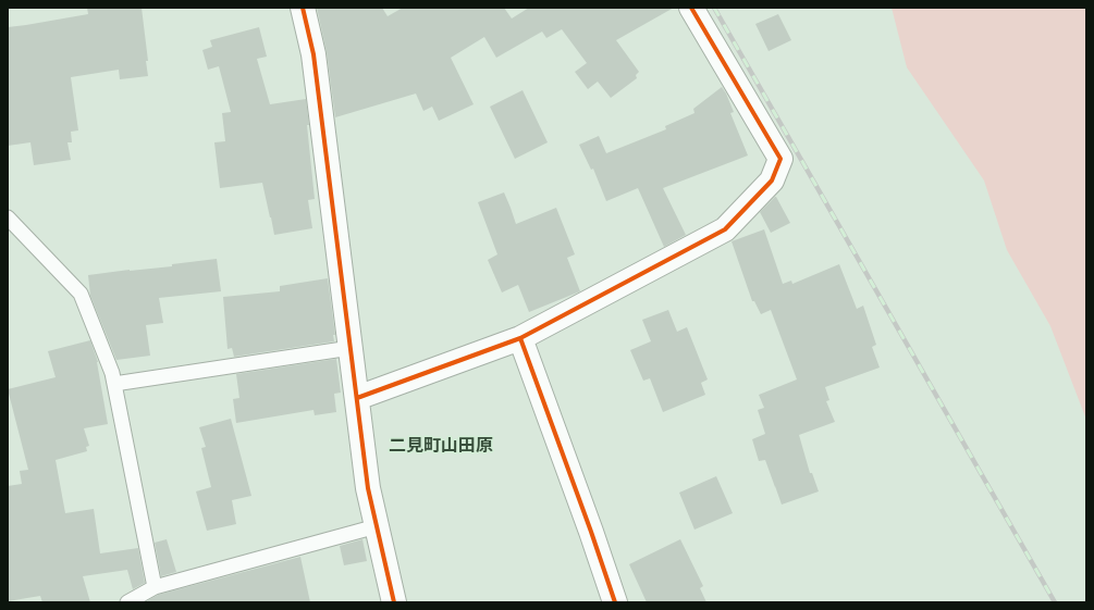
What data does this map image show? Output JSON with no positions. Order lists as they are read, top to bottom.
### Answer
{
  "districts": ["二見町山田原"]
}
